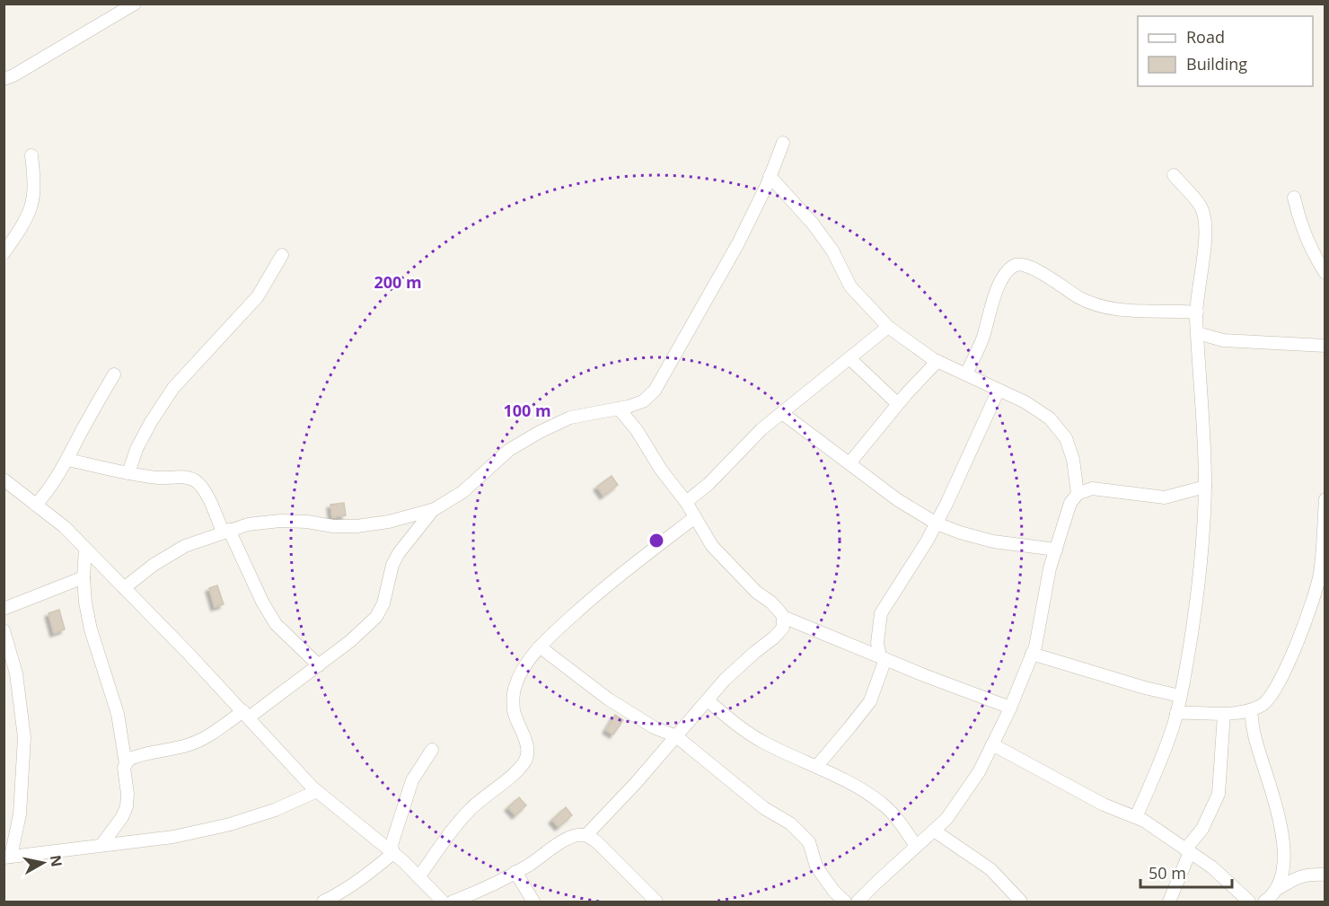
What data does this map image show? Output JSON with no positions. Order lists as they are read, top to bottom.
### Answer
{
  "legend": ["Road", "Building"],
  "scale_bar": "50 m",
  "north": "right",
  "rings": ["200 m", "100 m"]
}
